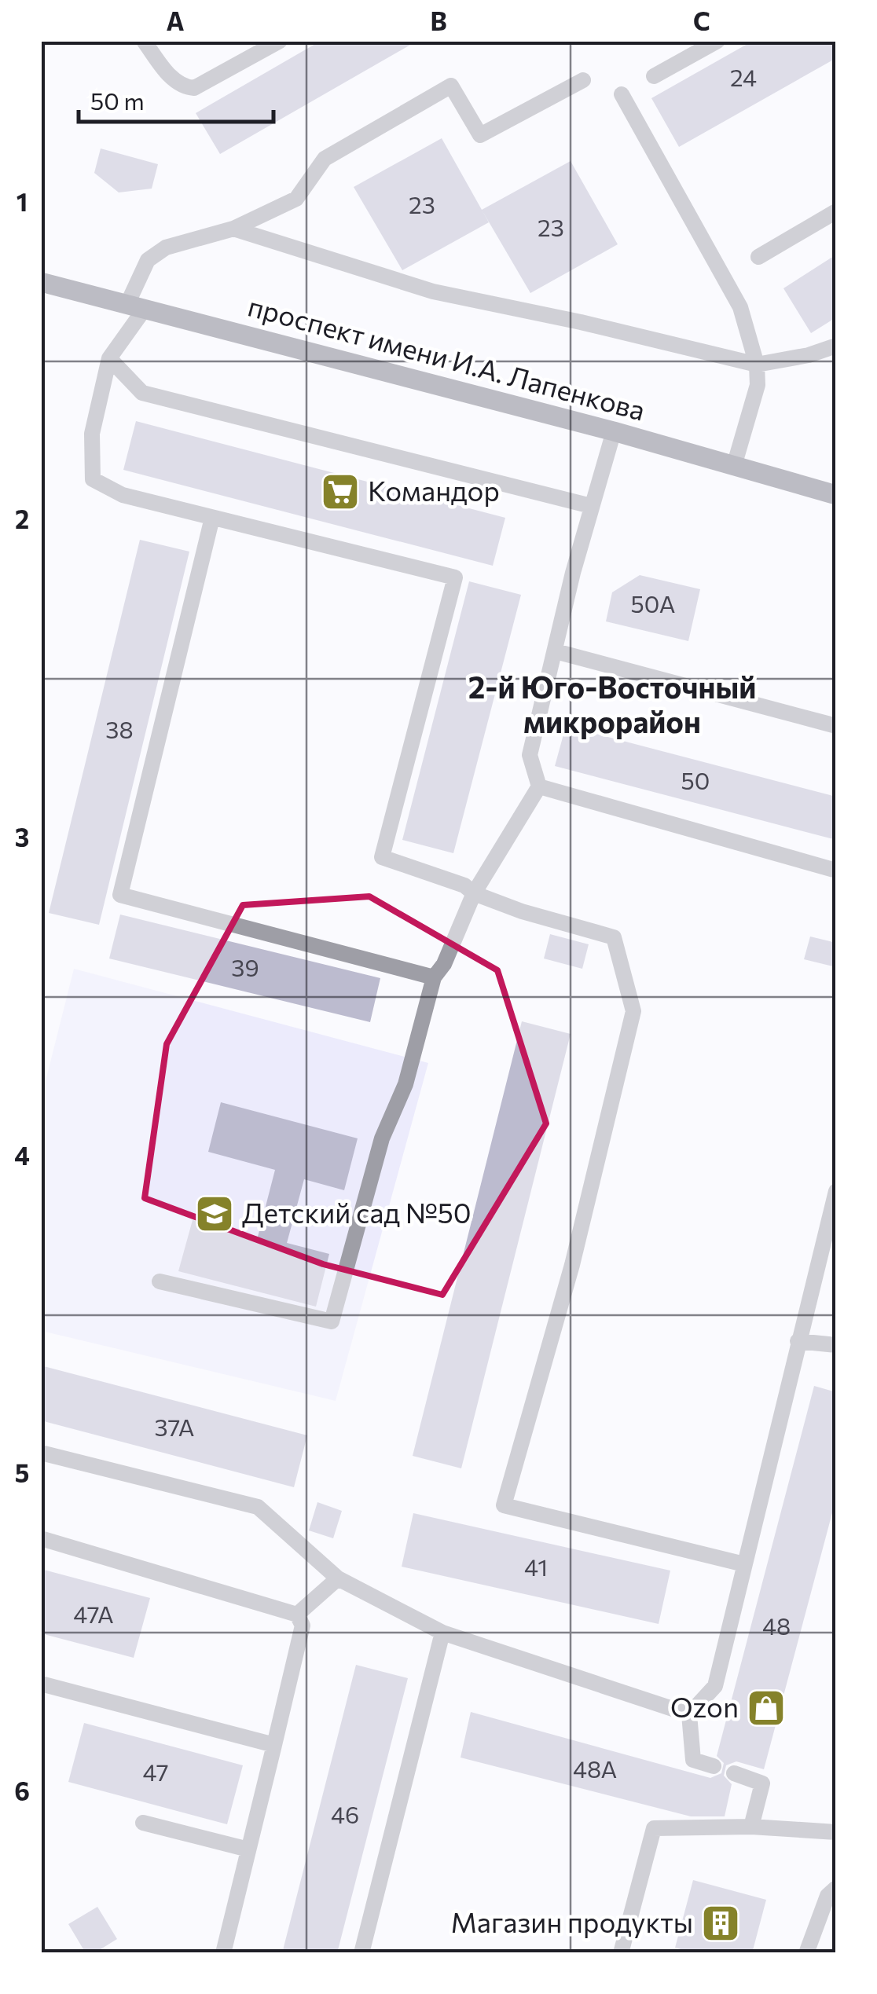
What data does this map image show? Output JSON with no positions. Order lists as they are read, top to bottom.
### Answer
{
  "streets": {
    "main road": ["проспект имени И.А. Лапенкова"]
  },
  "districts": ["2-й Юго-Восточный микрорайон"],
  "places": {
    "supermarket": ["Командор"],
    "school or university": ["Детский сад №50"],
    "shop": ["Ozon"],
    "building": ["Магазин продукты"]
  },
  "house_numbers": [
    "24",
    "23",
    "23",
    "50А",
    "38",
    "50",
    "39",
    "37А",
    "41",
    "47А",
    "48",
    "48А",
    "47",
    "46"
  ],
  "scale_bar": "50 m",
  "grid": {
    "columns": ["A", "B", "C"],
    "rows": [
      "1",
      "2",
      "3",
      "4",
      "5",
      "6"
    ]
  }
}
